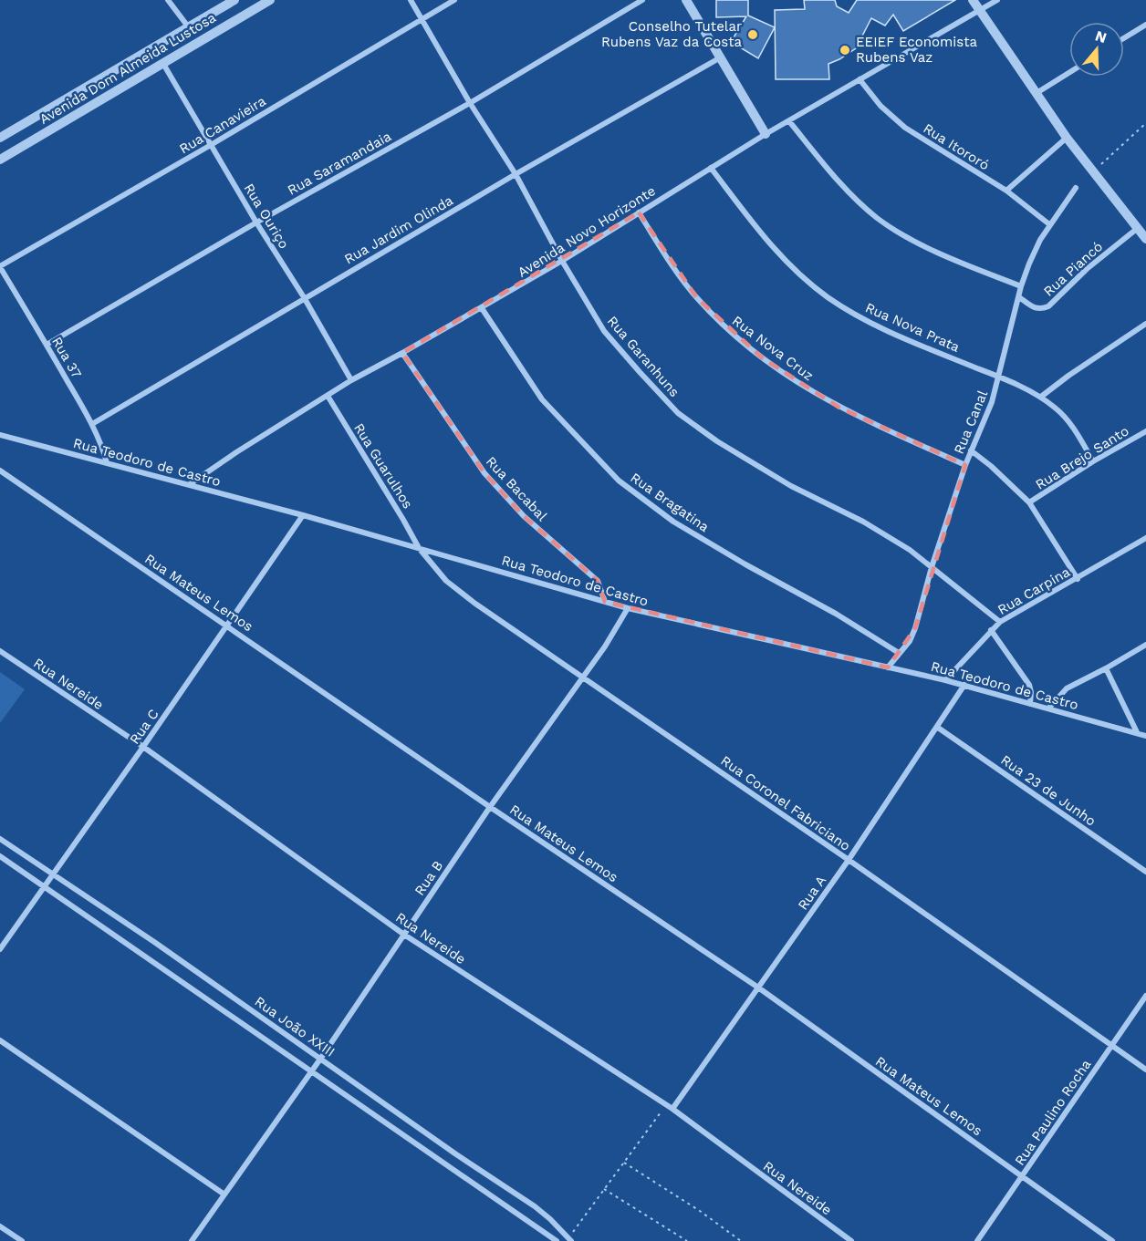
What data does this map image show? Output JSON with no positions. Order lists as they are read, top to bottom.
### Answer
{
  "streets": {
    "street": [
      "Avenida Dom Almeida Lustosa",
      "Rua Canavieira",
      "Rua Itororó",
      "Rua Saramandaia",
      "Rua Ouriço",
      "Rua Jardim Olinda",
      "Avenida Novo Horizonte",
      "Rua Piancó",
      "Rua Nova Prata",
      "Rua Nova Cruz",
      "Rua Garanhuns",
      "Rua 37",
      "Rua Canal",
      "Rua Brejo Santo",
      "Rua Teodoro de Castro",
      "Rua Guarulhos",
      "Rua Bacabal",
      "Rua Bragatina",
      "Rua Carpina",
      "Rua Mateus Lemos",
      "Rua Nereide",
      "Rua C",
      "Rua 23 de Junho",
      "Rua Coronel Fabriciano",
      "Rua B",
      "Rua A",
      "Rua João XXIII",
      "Rua Paulino Rocha"
    ]
  },
  "crossings": [
    ["Avenida Dom Almeida Lustosa", "Rua Ouriço"],
    ["Rua Canavieira", "Rua Ouriço"],
    ["Rua Canavieira", "Rua Garanhuns"],
    ["Rua Canavieira", "Rua 37"],
    ["Rua Itororó", "Avenida Novo Horizonte"],
    ["Rua Itororó", "Rua Canal"],
    ["Rua Saramandaia", "Rua Ouriço"],
    ["Rua Saramandaia", "Rua Garanhuns"],
    ["Rua Saramandaia", "Rua 37"],
    ["Rua Ouriço", "Rua Jardim Olinda"],
    ["Rua Ouriço", "Avenida Novo Horizonte"],
    ["Rua Jardim Olinda", "Rua Garanhuns"],
    ["Rua Jardim Olinda", "Rua 37"],
    ["Avenida Novo Horizonte", "Rua Nova Prata"],
    ["Avenida Novo Horizonte", "Rua Nova Cruz"],
    ["Avenida Novo Horizonte", "Rua Garanhuns"],
    ["Avenida Novo Horizonte", "Rua Teodoro de Castro"],
    ["Avenida Novo Horizonte", "Rua Guarulhos"],
    ["Avenida Novo Horizonte", "Rua Bacabal"],
    ["Avenida Novo Horizonte", "Rua Bragatina"],
    ["Rua Piancó", "Rua Canal"],
    ["Rua Nova Prata", "Rua Canal"],
    ["Rua Nova Prata", "Rua Brejo Santo"],
    ["Rua Nova Cruz", "Rua Canal"],
    ["Rua Garanhuns", "Rua Canal"],
    ["Rua Garanhuns", "Rua Carpina"],
    ["Rua 37", "Rua Teodoro de Castro"],
    ["Rua Canal", "Rua Teodoro de Castro"],
    ["Rua Canal", "Rua Bragatina"],
    ["Rua Teodoro de Castro", "Rua Guarulhos"],
    ["Rua Teodoro de Castro", "Rua Bacabal"],
    ["Rua Teodoro de Castro", "Rua Carpina"],
    ["Rua Teodoro de Castro", "Rua C"],
    ["Rua Teodoro de Castro", "Rua Coronel Fabriciano"],
    ["Rua Teodoro de Castro", "Rua B"],
    ["Rua Teodoro de Castro", "Rua A"],
    ["Rua Guarulhos", "Rua Coronel Fabriciano"],
    ["Rua Mateus Lemos", "Rua C"],
    ["Rua Mateus Lemos", "Rua B"],
    ["Rua Mateus Lemos", "Rua A"],
    ["Rua Mateus Lemos", "Rua Paulino Rocha"],
    ["Rua Nereide", "Rua C"],
    ["Rua Nereide", "Rua B"],
    ["Rua Nereide", "Rua A"],
    ["Rua C", "Rua João XXIII"],
    ["Rua 23 de Junho", "Rua A"],
    ["Rua Coronel Fabriciano", "Rua B"],
    ["Rua Coronel Fabriciano", "Rua A"],
    ["Rua Coronel Fabriciano", "Rua Paulino Rocha"],
    ["Rua B", "Rua João XXIII"]
  ],
  "places": ["Conselho Tutelar Rubens Vaz da Costa", "EEIEF Economista Rubens Vaz"],
  "north": "top"
}
